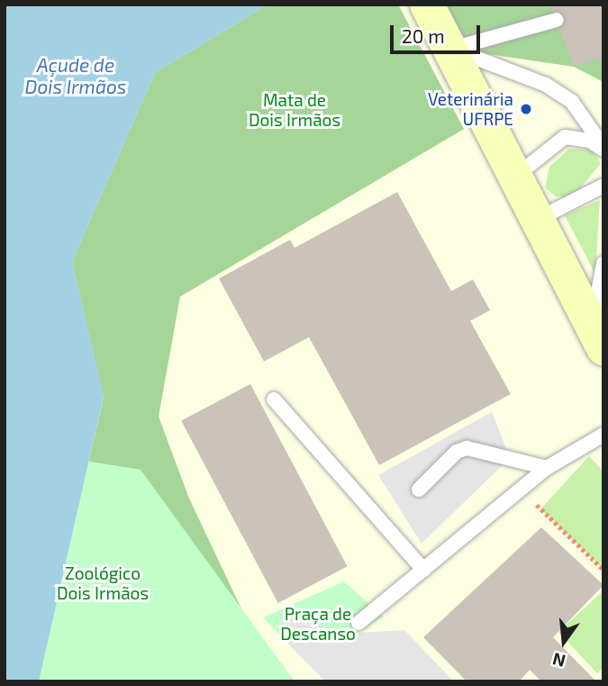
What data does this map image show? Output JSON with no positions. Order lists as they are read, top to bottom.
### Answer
{
  "water": ["Açude de Dois Irmãos"],
  "parks": ["Mata de Dois Irmãos", "Zoológico Dois Irmãos", "Praça de Descanso"],
  "places": ["Veterinária UFRPE"],
  "scale_bar": "20 m",
  "north": "bottom"
}
